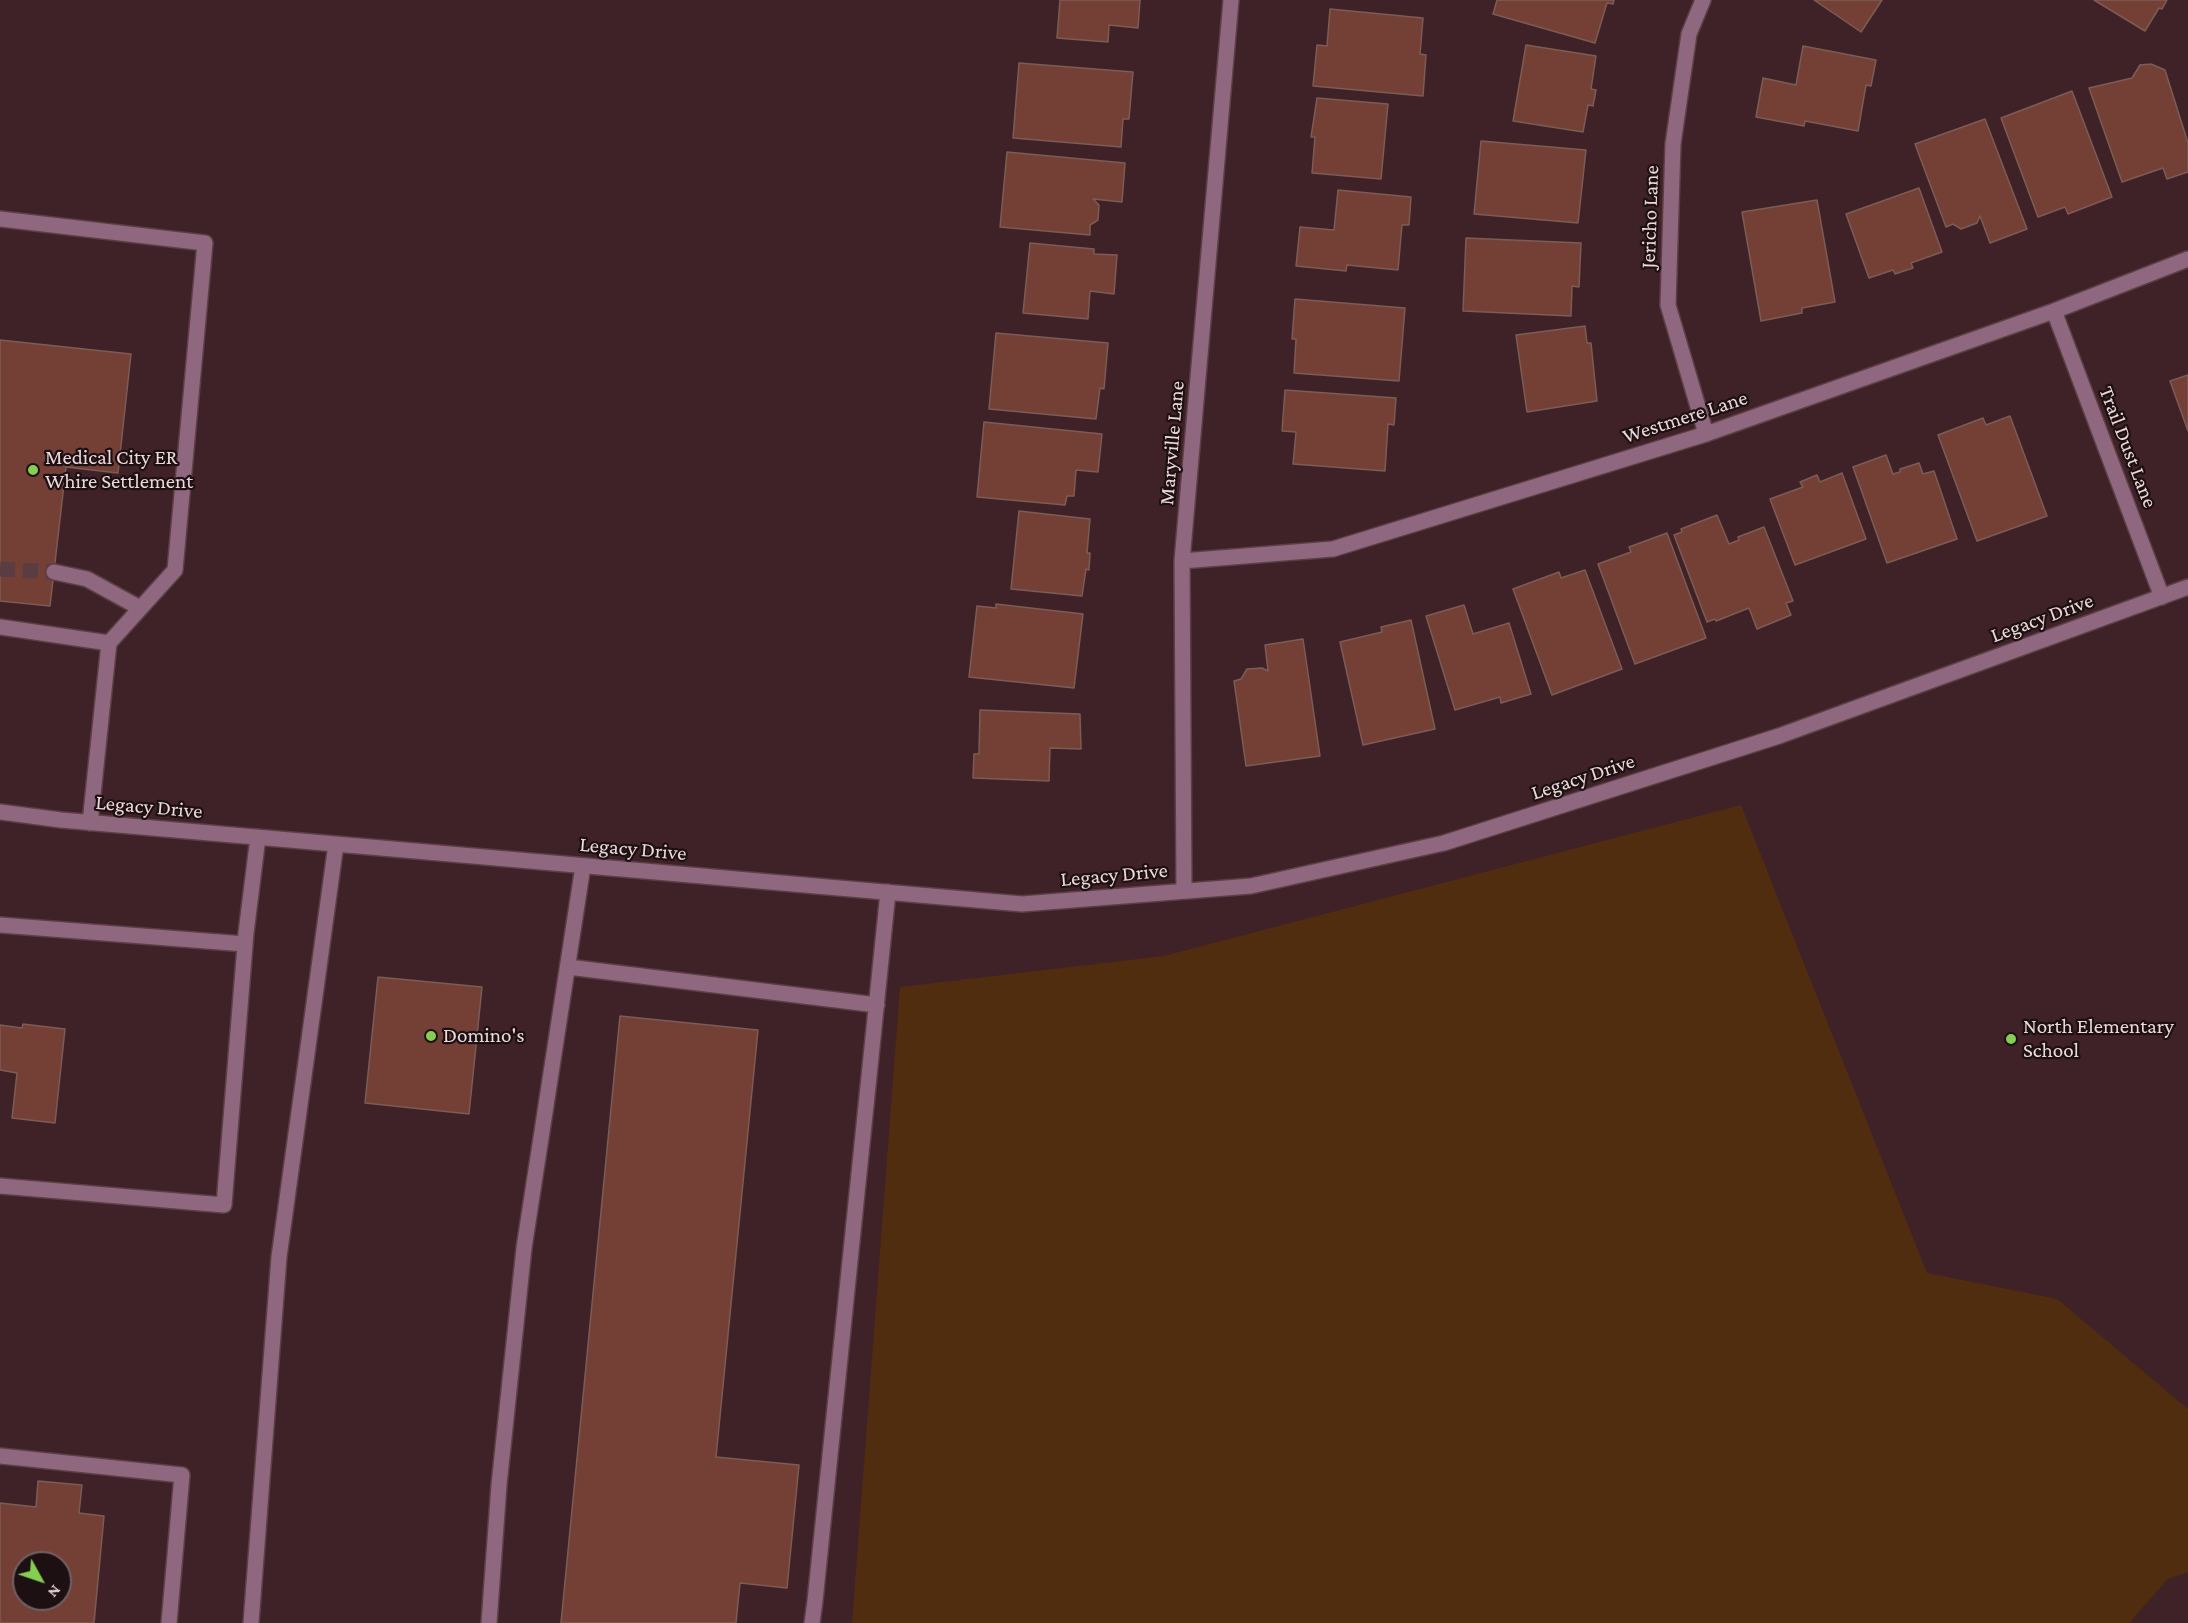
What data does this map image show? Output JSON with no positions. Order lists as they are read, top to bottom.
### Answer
{
  "streets": {
    "street": [
      "Jericho Lane",
      "Westmere Lane",
      "Maryville Lane",
      "Trail Dust Lane",
      "Legacy Drive"
    ]
  },
  "crossings": [
    ["Jericho Lane", "Westmere Lane"],
    ["Westmere Lane", "Maryville Lane"],
    ["Westmere Lane", "Trail Dust Lane"],
    ["Maryville Lane", "Legacy Drive"],
    ["Trail Dust Lane", "Legacy Drive"]
  ],
  "places": ["Medical City ER Whire Settlement", "Domino's", "North Elementary School"],
  "north": "bottom right"
}
